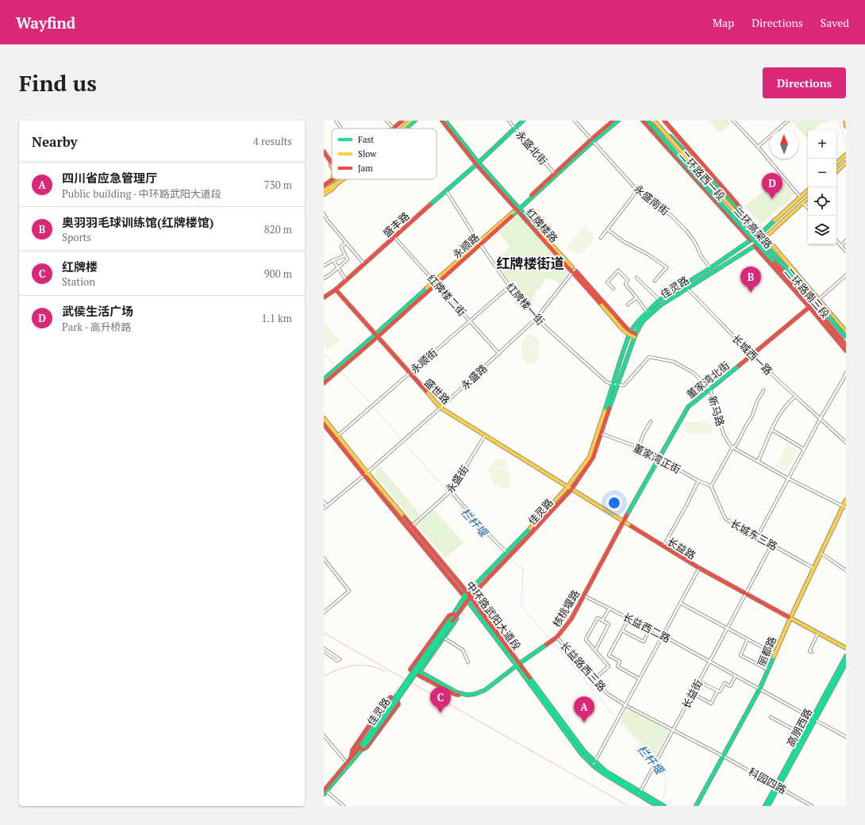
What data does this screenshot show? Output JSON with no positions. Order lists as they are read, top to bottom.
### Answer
{
  "streets": {
    "main road": [
      "二环路西一段",
      "盛丰路",
      "红牌楼路",
      "二环高架路",
      "永顺路",
      "佳灵路",
      "二环路南三段",
      "董家湾北街",
      "盛世路",
      "长益路",
      "核桃堰路",
      "中环路武阳大道段",
      "丽都路",
      "高朋西路"
    ],
    "street": [
      "永盛北街",
      "永盛南街",
      "红牌楼二街",
      "红牌楼一街",
      "长城西一路",
      "永顺街",
      "永盛路",
      "新马路",
      "董家湾正街",
      "永盛街",
      "长城东三路",
      "长益西二路",
      "长益路西三路",
      "长益街",
      "科园四路"
    ]
  },
  "crossings": [
    ["永盛北街", "盛丰路"],
    ["二环路西一段", "佳灵路"],
    ["二环路西一段", "二环路南三段"],
    ["永盛南街", "永顺路"],
    ["永盛南街", "佳灵路"],
    ["盛丰路", "红牌楼路"],
    ["盛丰路", "红牌楼二街"],
    ["盛丰路", "红牌楼一街"],
    ["盛丰路", "盛世路"],
    ["红牌楼路", "永顺路"],
    ["红牌楼路", "佳灵路"],
    ["红牌楼路", "永盛路"],
    ["永顺路", "红牌楼二街"],
    ["永顺路", "红牌楼一街"],
    ["永顺路", "盛世路"],
    ["佳灵路", "二环路南三段"],
    ["佳灵路", "红牌楼一街"],
    ["佳灵路", "长城西一路"],
    ["佳灵路", "盛世路"],
    ["佳灵路", "新马路"],
    ["佳灵路", "董家湾正街"],
    ["佳灵路", "长益路"],
    ["佳灵路", "中环路武阳大道段"],
    ["二环路南三段", "董家湾北街"],
    ["红牌楼二街", "永顺街"],
    ["红牌楼二街", "永盛路"],
    ["红牌楼一街", "永顺街"],
    ["红牌楼一街", "永盛路"],
    ["长城西一路", "董家湾北街"],
    ["永顺街", "盛世路"],
    ["永顺街", "中环路武阳大道段"],
    ["永盛路", "盛世路"],
    ["永盛路", "中环路武阳大道段"],
    ["董家湾北街", "新马路"],
    ["董家湾北街", "董家湾正街"],
    ["董家湾北街", "长益路"],
    ["董家湾北街", "核桃堰路"],
    ["盛世路", "永盛街"],
    ["盛世路", "长益路"],
    ["新马路", "丽都路"],
    ["董家湾正街", "长城东三路"],
    ["永盛街", "中环路武阳大道段"],
    ["长城东三路", "丽都路"],
    ["长城东三路", "长益街"],
    ["长益路", "核桃堰路"],
    ["长益路", "丽都路"],
    ["长益路", "长益街"],
    ["核桃堰路", "中环路武阳大道段"],
    ["核桃堰路", "长益西二路"],
    ["核桃堰路", "长益路西三路"],
    ["中环路武阳大道段", "长益街"],
    ["长益西二路", "丽都路"],
    ["长益西二路", "长益街"],
    ["长益西二路", "高朋西路"],
    ["丽都路", "科园四路"],
    ["长益路西三路", "长益街"],
    ["长益路西三路", "科园四路"],
    ["长益街", "科园四路"],
    ["高朋西路", "科园四路"]
  ],
  "districts": ["红牌楼街道"],
  "water": ["栏杆堰"],
  "legend": ["Fast", "Slow", "Jam"],
  "north": "top",
  "page": {
    "header": "Wayfind",
    "nav": ["Map", "Directions", "Saved"],
    "buttons": "Directions",
    "title": "Find us",
    "heading": ["Nearby", "4 results"],
    "map_buttons": ["+", "−"],
    "list": [
      {
        "mark": "A",
        "name": "四川省应急管理厅",
        "note": "Public building · 中环路武阳大道段",
        "value": "730 m"
      },
      {
        "mark": "B",
        "name": "奥羽羽毛球训练馆(红牌楼馆)",
        "note": "Sports",
        "value": "820 m"
      },
      {
        "mark": "C",
        "name": "红牌楼",
        "note": "Station",
        "value": "900 m"
      },
      {
        "mark": "D",
        "name": "武侯生活广场",
        "note": "Park · 高升桥路",
        "value": "1.1 km"
      }
    ],
    "pins": [
      "D",
      "B",
      "C",
      "A"
    ]
  }
}
